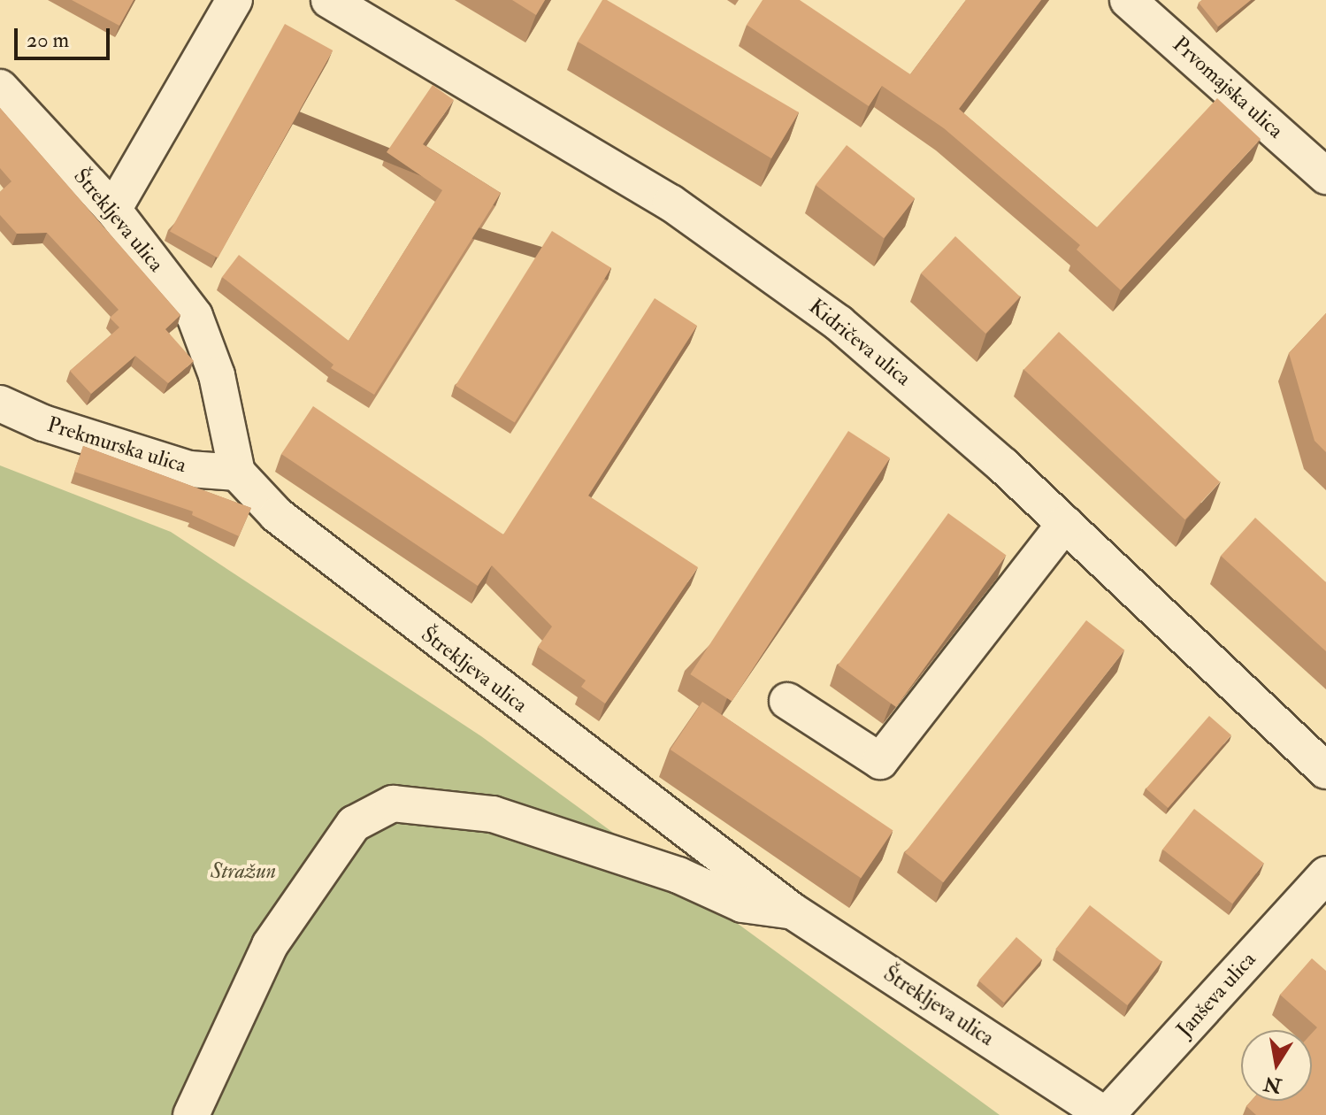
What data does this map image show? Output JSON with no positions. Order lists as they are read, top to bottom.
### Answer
{
  "streets": {
    "street": [
      "Prvomajska ulica",
      "Štrekljeva ulica",
      "Kidričeva ulica",
      "Prekmurska ulica",
      "Janševa ulica"
    ]
  },
  "crossings": [
    ["Štrekljeva ulica", "Prekmurska ulica"],
    ["Štrekljeva ulica", "Janševa ulica"]
  ],
  "parks": ["Stražun"],
  "scale_bar": "20 m",
  "north": "bottom"
}
